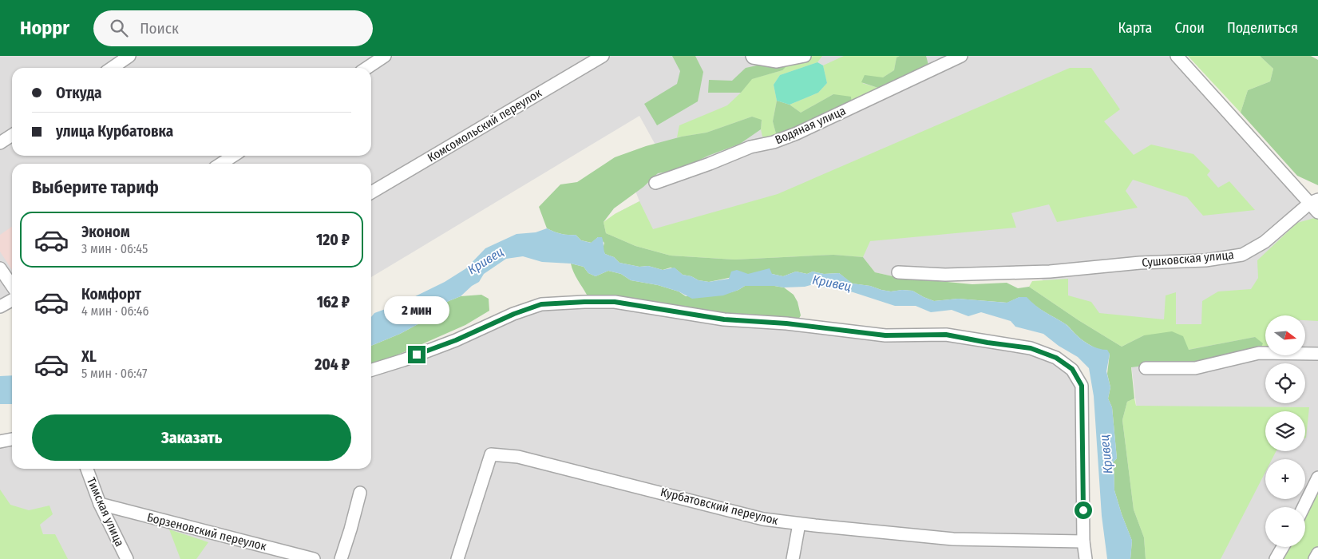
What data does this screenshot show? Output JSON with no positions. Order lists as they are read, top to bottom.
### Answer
{
  "streets": {
    "street": [
      "Комсомольский переулок",
      "Водяная улица",
      "Сушковская улица",
      "Курбатовский переулок",
      "Тимская улица",
      "Борзеновский переулок"
    ]
  },
  "crossings": [
    ["Тимская улица", "Борзеновский переулок"]
  ],
  "water": ["Кривец"],
  "north": "right",
  "page": {
    "header": "Hoppr",
    "search": "Поиск",
    "nav": ["Карта", "Слои", "Поделиться"],
    "banner": ["Откуда", "улица Курбатовка"],
    "heading": "Выберите тариф",
    "list": [
      {
        "name": "Эконом",
        "note": "3 мин · 06:45",
        "value": "120 ₽"
      },
      {
        "name": "Комфорт",
        "note": "4 мин · 06:46",
        "value": "162 ₽"
      },
      {
        "name": "XL",
        "note": "5 мин · 06:47",
        "value": "204 ₽"
      }
    ],
    "bubble": "2 мин",
    "map_buttons": ["+", "−"],
    "buttons": "Заказать"
  }
}
